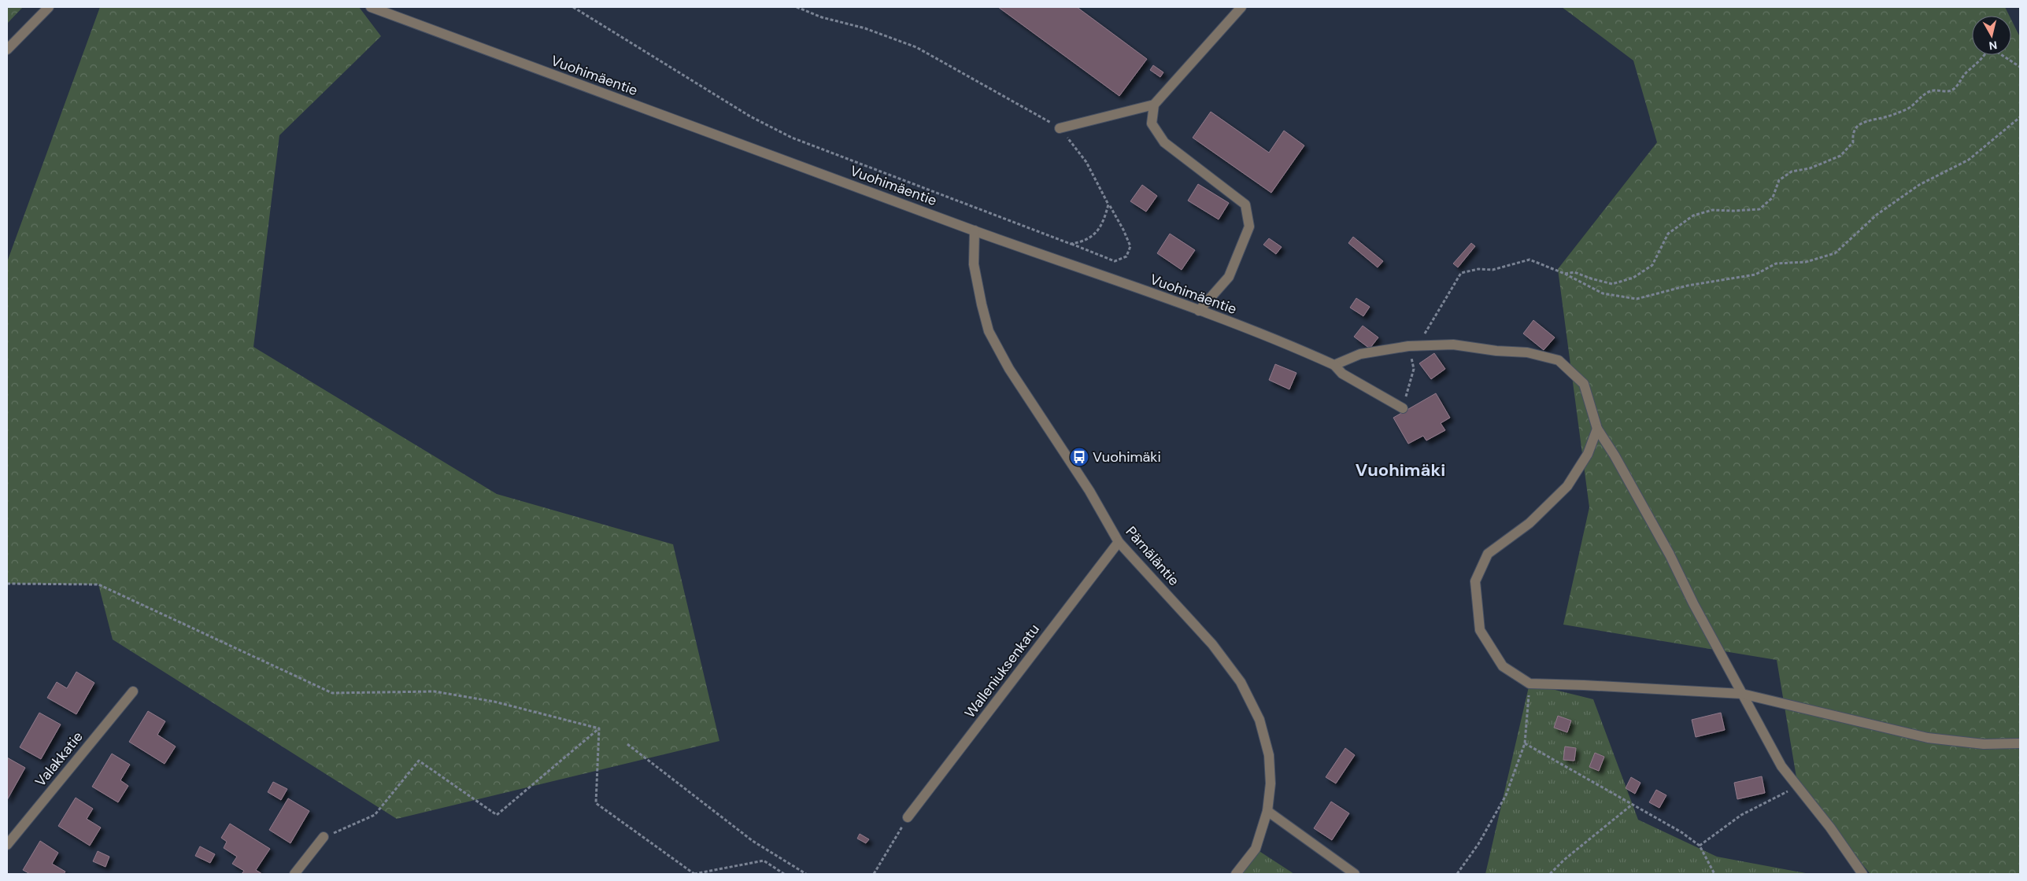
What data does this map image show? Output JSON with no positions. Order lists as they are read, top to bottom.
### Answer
{
  "streets": {
    "street": [
      "Vuohimäentie",
      "Pärnäläntie",
      "Walleniuksenkatu",
      "Valakkatie"
    ]
  },
  "crossings": [
    ["Vuohimäentie", "Pärnäläntie"],
    ["Pärnäläntie", "Walleniuksenkatu"]
  ],
  "districts": ["Vuohimäki"],
  "places": {
    "bus stop": ["Vuohimäki"]
  },
  "north": "bottom"
}
